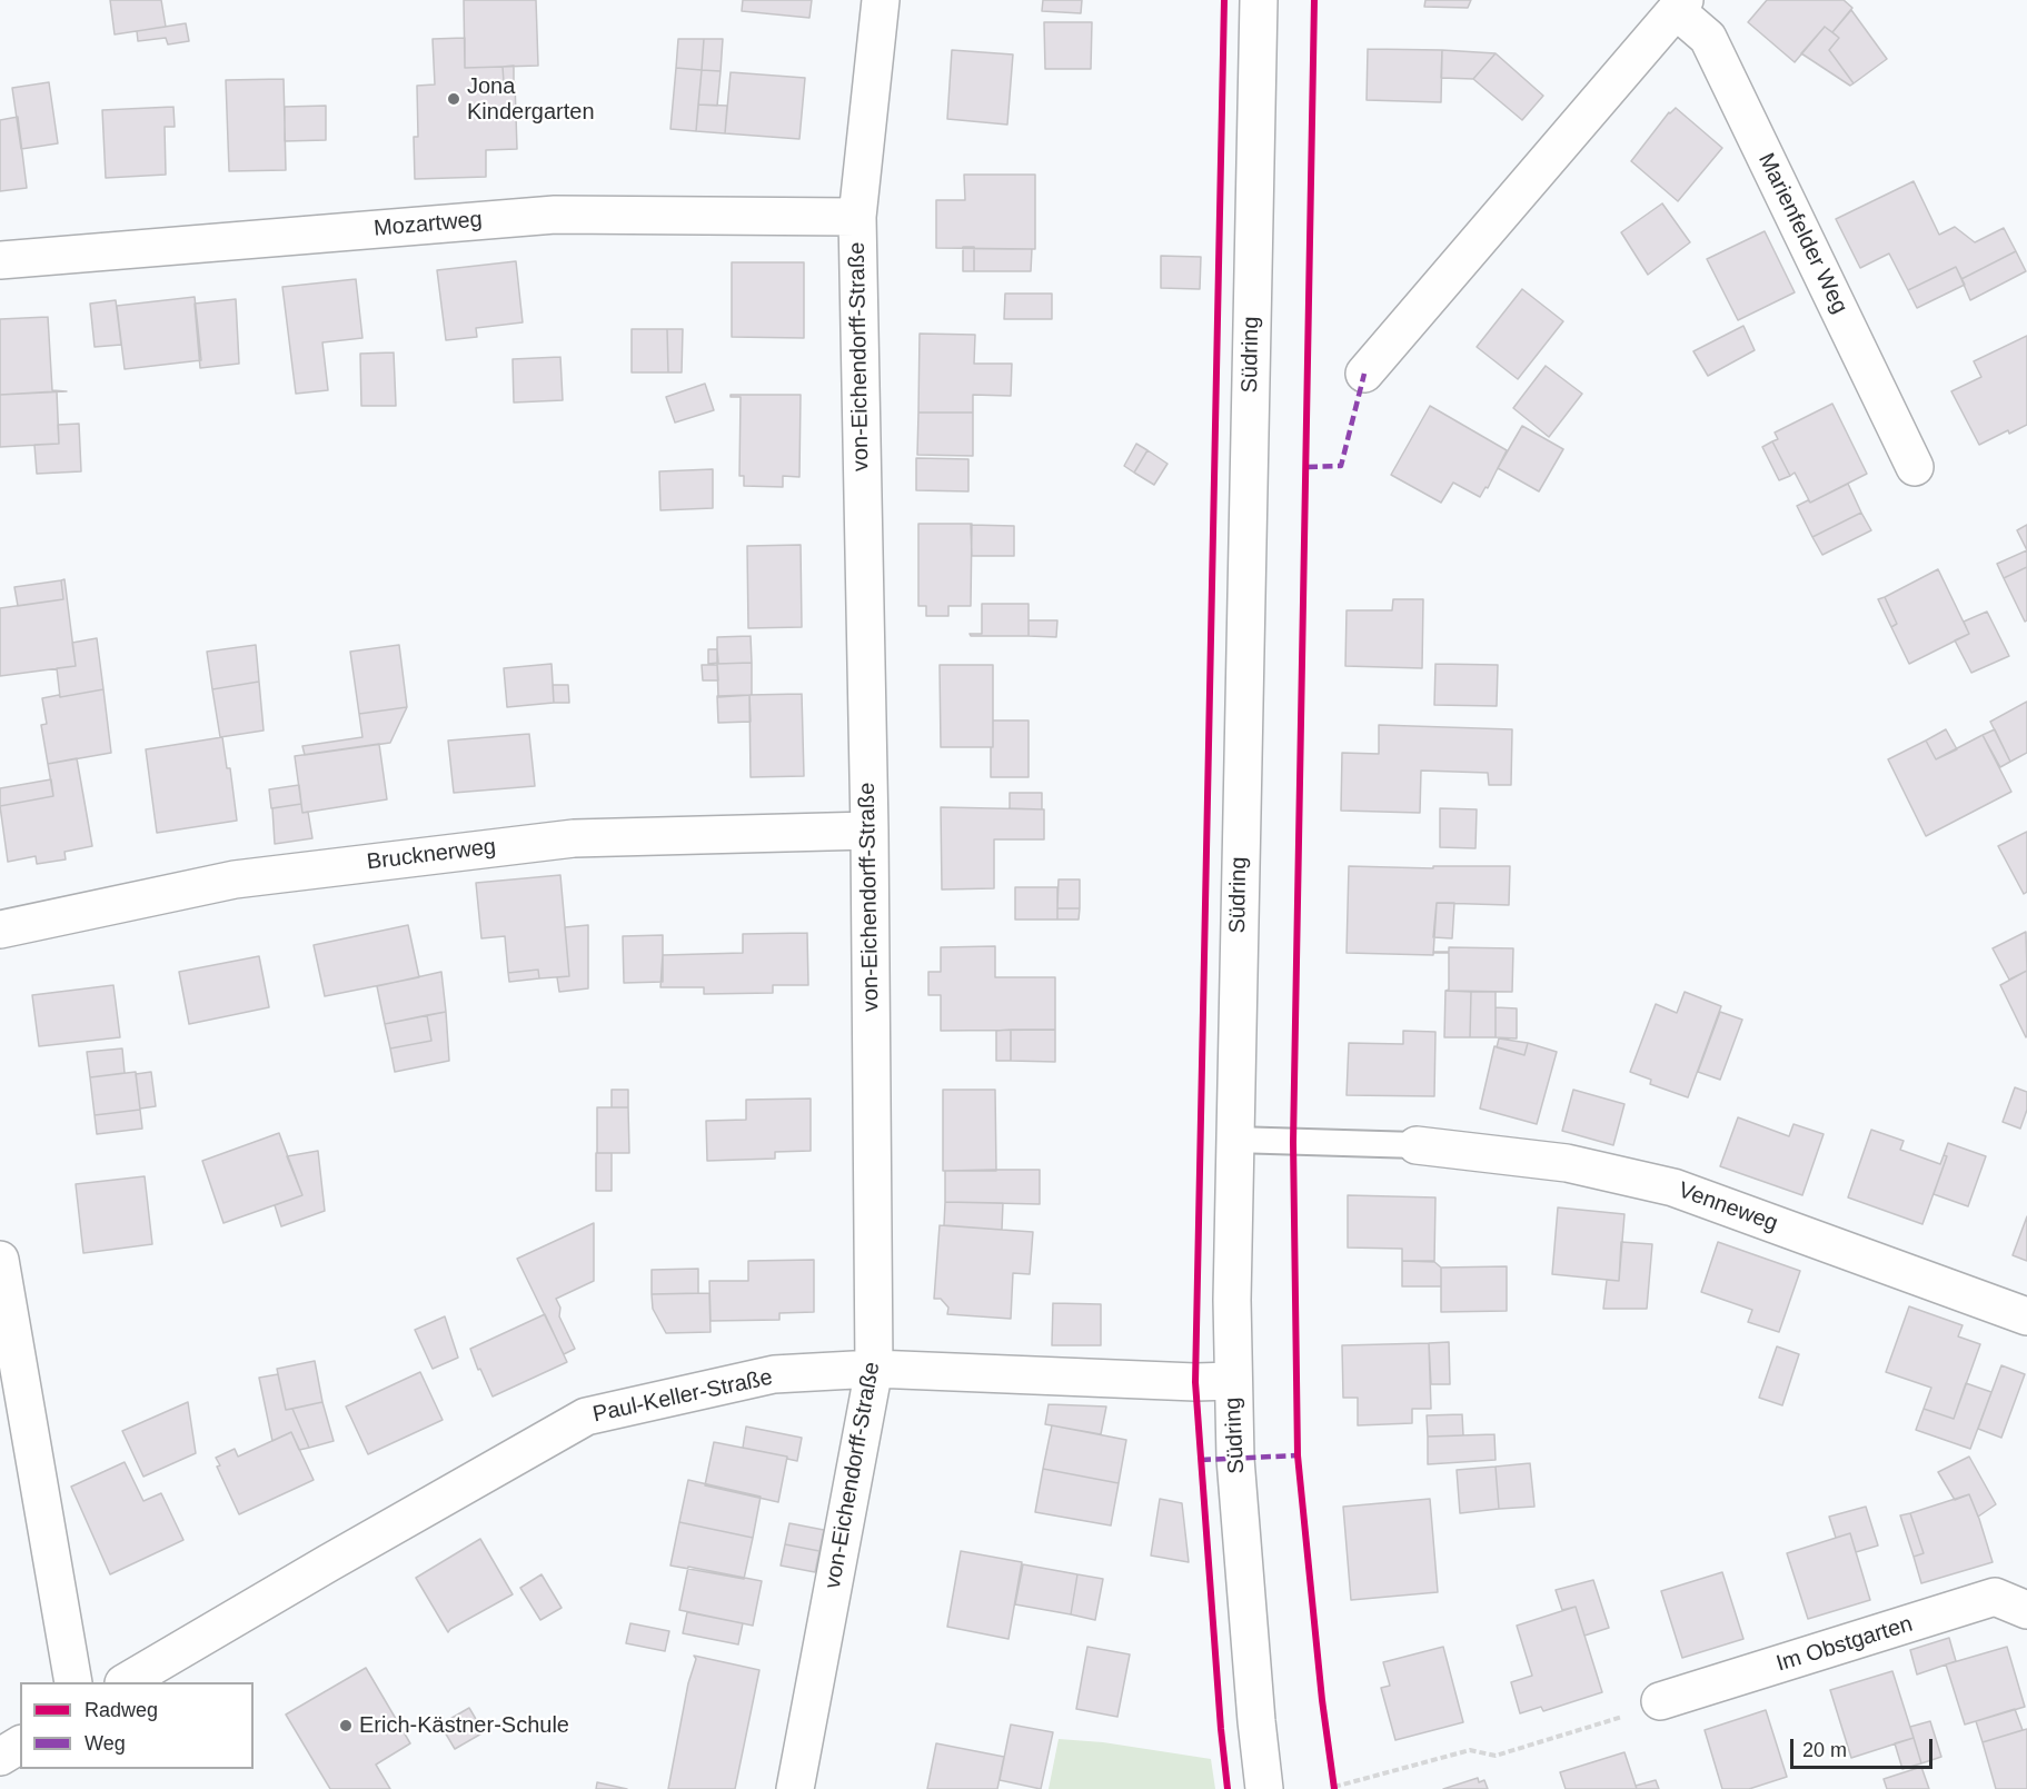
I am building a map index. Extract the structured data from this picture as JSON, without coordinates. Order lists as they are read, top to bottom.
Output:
{
  "streets": {
    "street": [
      "Mozartweg",
      "Marienfelder Weg",
      "Südring",
      "von-Eichendorff-Straße",
      "Brucknerweg",
      "Venneweg",
      "Paul-Keller-Straße",
      "Im Obstgarten"
    ]
  },
  "crossings": [
    ["Mozartweg", "von-Eichendorff-Straße"],
    ["Südring", "Paul-Keller-Straße"],
    ["von-Eichendorff-Straße", "Brucknerweg"],
    ["von-Eichendorff-Straße", "Paul-Keller-Straße"]
  ],
  "places": ["Jona Kindergarten", "Erich-Kästner-Schule"],
  "legend": ["Radweg", "Weg"],
  "scale_bar": "20 m"
}
